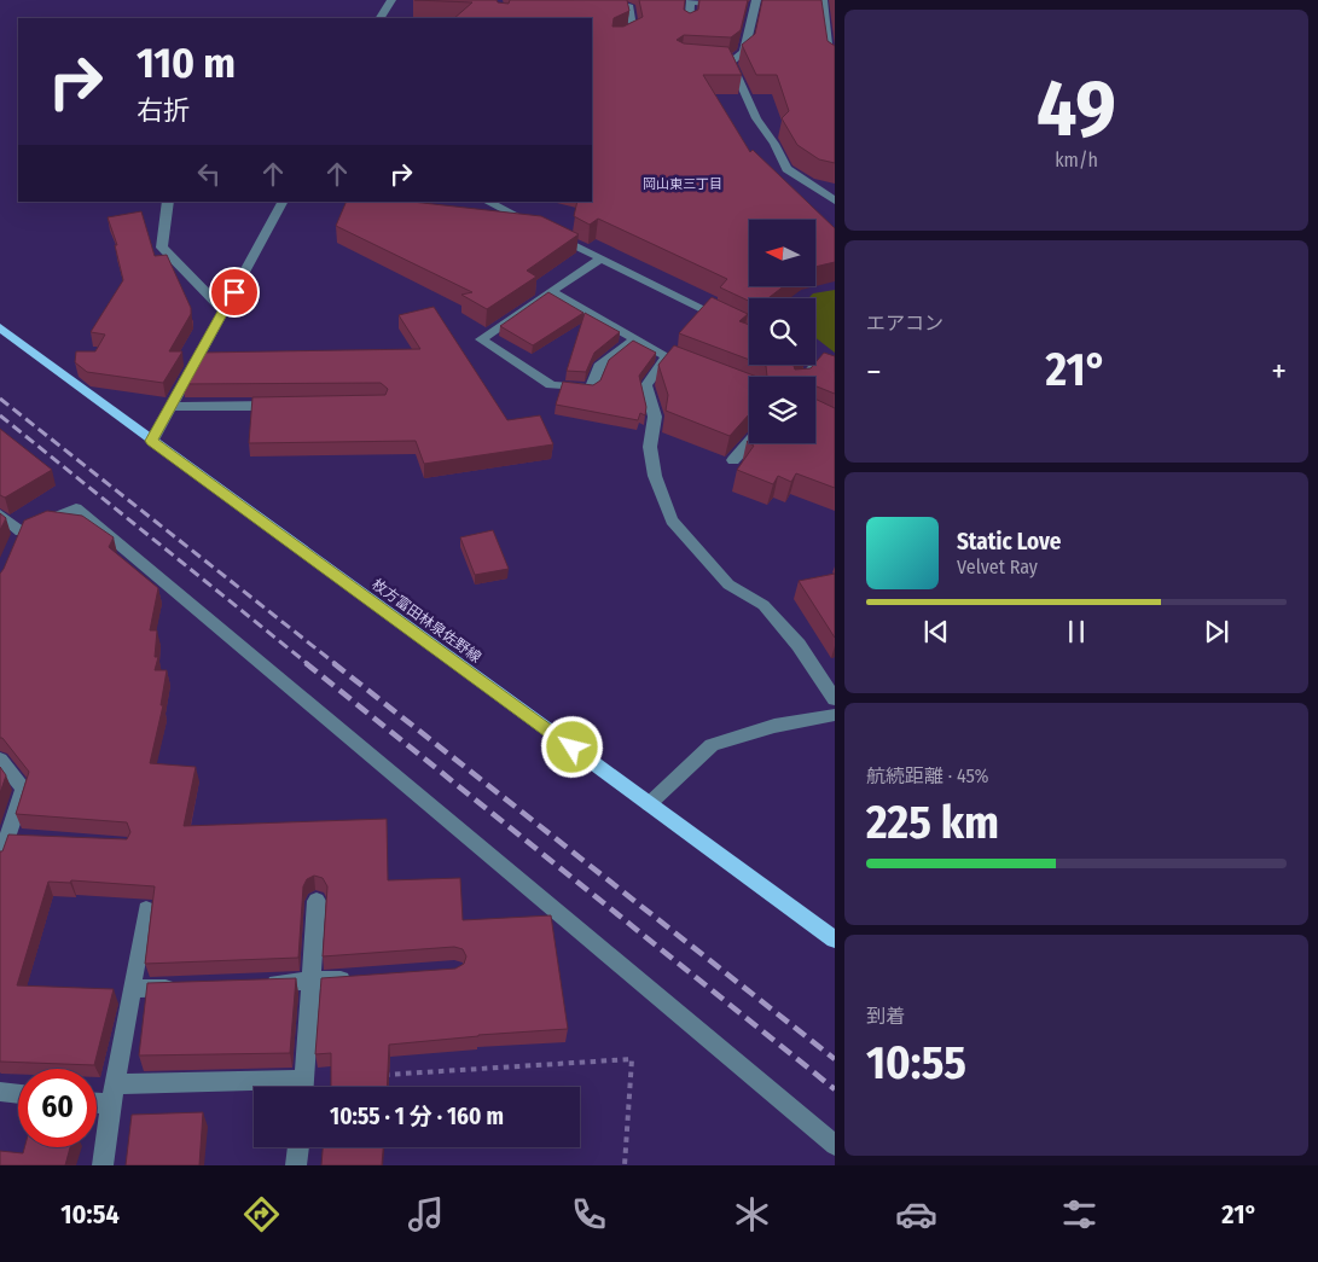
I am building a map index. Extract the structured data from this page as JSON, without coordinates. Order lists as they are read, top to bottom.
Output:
{
  "streets": {
    "main road": ["枚方富田林泉佐野線"]
  },
  "districts": ["岡山東三丁目"],
  "north": "left",
  "page": {
    "tile": [
      ["49", "km/h"],
      "エアコン",
      ["航続距離 · 45%", "225 km"],
      ["到着", "10:55"]
    ],
    "turn": ["110 m", "右折"],
    "heat": ["−", "21°", "+"],
    "song": ["Static Love", "Velvet Ray"],
    "limit": "60",
    "trip": "10:55 · 1 分 · 160 m",
    "tabs": ["10:54", "21°"]
  }
}
